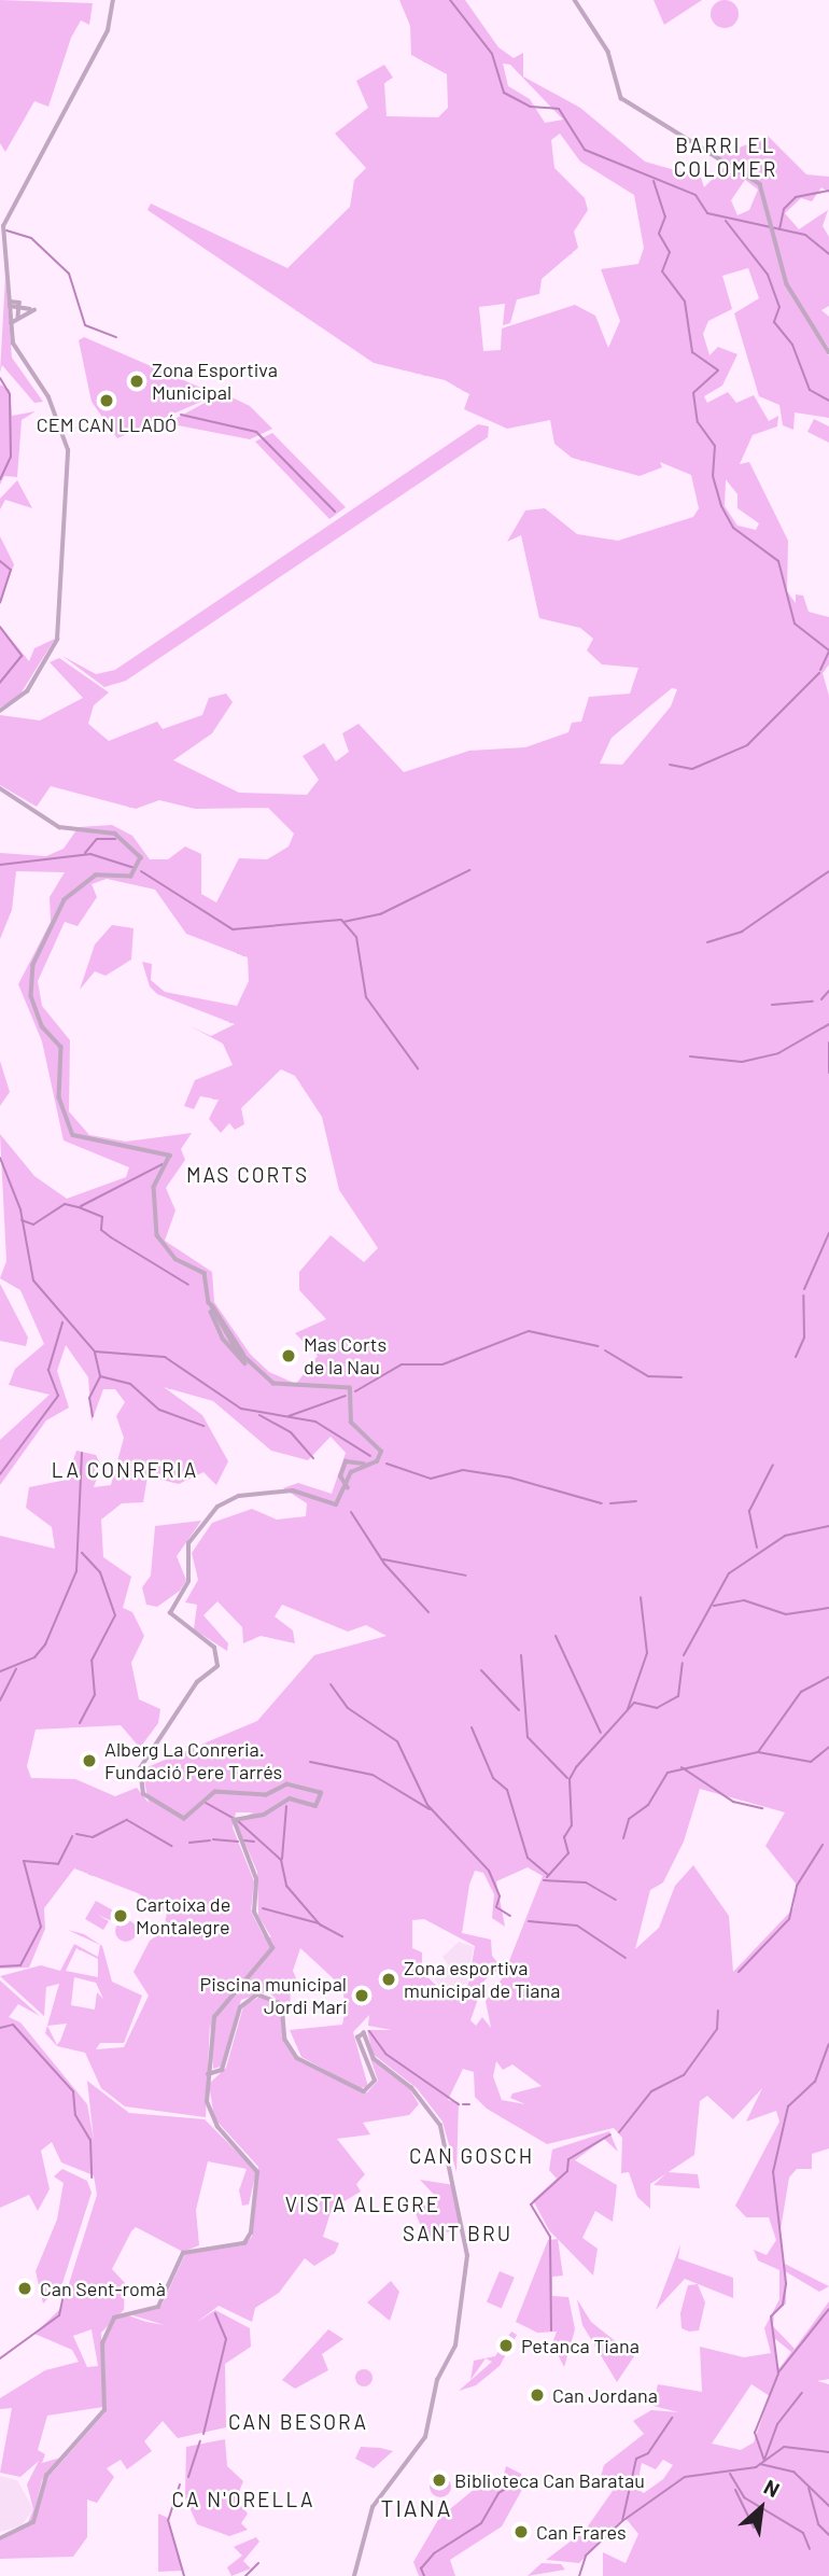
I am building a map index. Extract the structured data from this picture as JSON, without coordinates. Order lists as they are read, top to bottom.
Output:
{
  "districts": [
    "BARRI EL COLOMER",
    "MAS CORTS",
    "LA CONRERIA",
    "CAN GOSCH",
    "VISTA ALEGRE",
    "SANT BRU",
    "CAN BESORA",
    "CA N'ORELLA",
    "TIANA"
  ],
  "places": [
    "Zona Esportiva Municipal",
    "CEM CAN LLADÓ",
    "Mas Corts de la Nau",
    "Alberg La Conreria. Fundació Pere Tarrés",
    "Cartoixa de Montalegre",
    "Zona esportiva municipal de Tiana",
    "Piscina municipal Jordi Marí",
    "Can Sent-romà",
    "Petanca Tiana",
    "Can Jordana",
    "Biblioteca Can Baratau",
    "Can Frares"
  ],
  "north": "top right"
}
